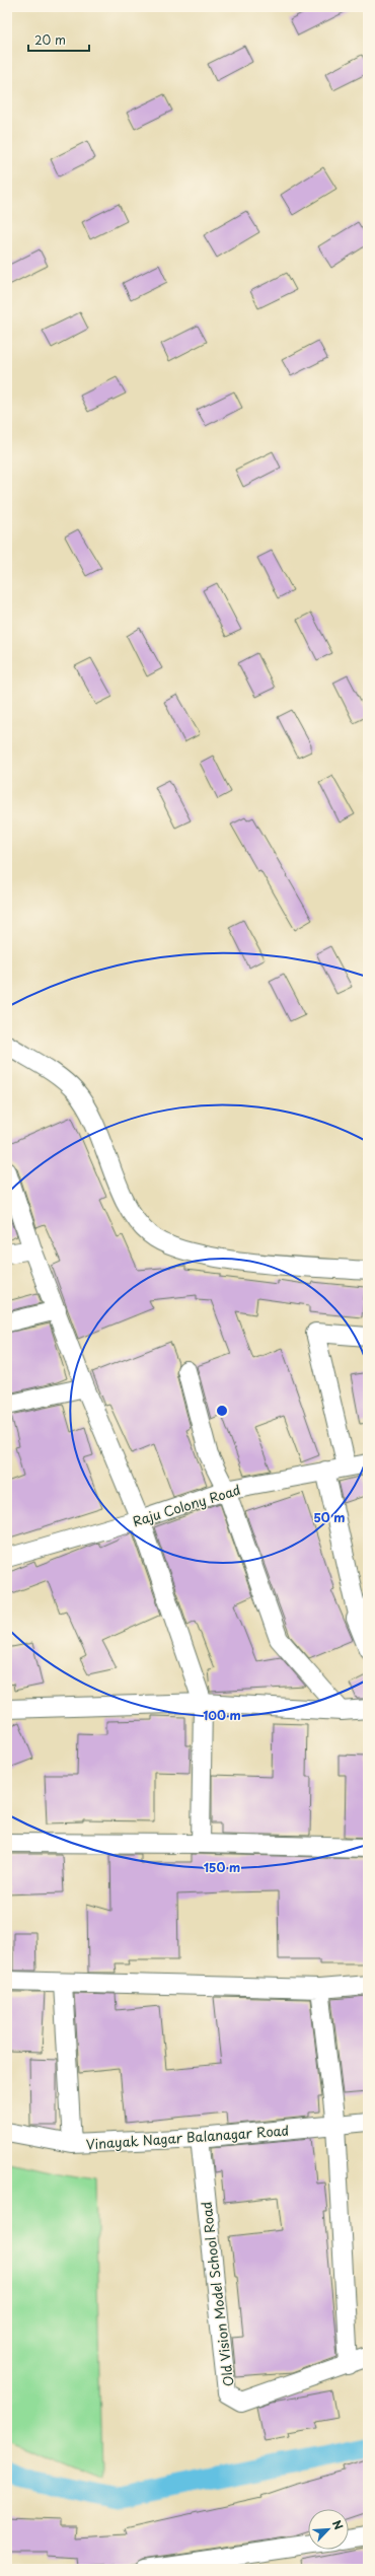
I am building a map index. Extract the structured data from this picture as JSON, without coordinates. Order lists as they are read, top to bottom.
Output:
{
  "streets": {
    "street": ["Raju Colony Road", "Vinayak Nagar Balanagar Road", "Old Vision Model School Road"]
  },
  "crossings": [
    ["Vinayak Nagar Balanagar Road", "Old Vision Model School Road"]
  ],
  "scale_bar": "20 m",
  "north": "top right",
  "rings": ["50 m", "100 m", "150 m"]
}
